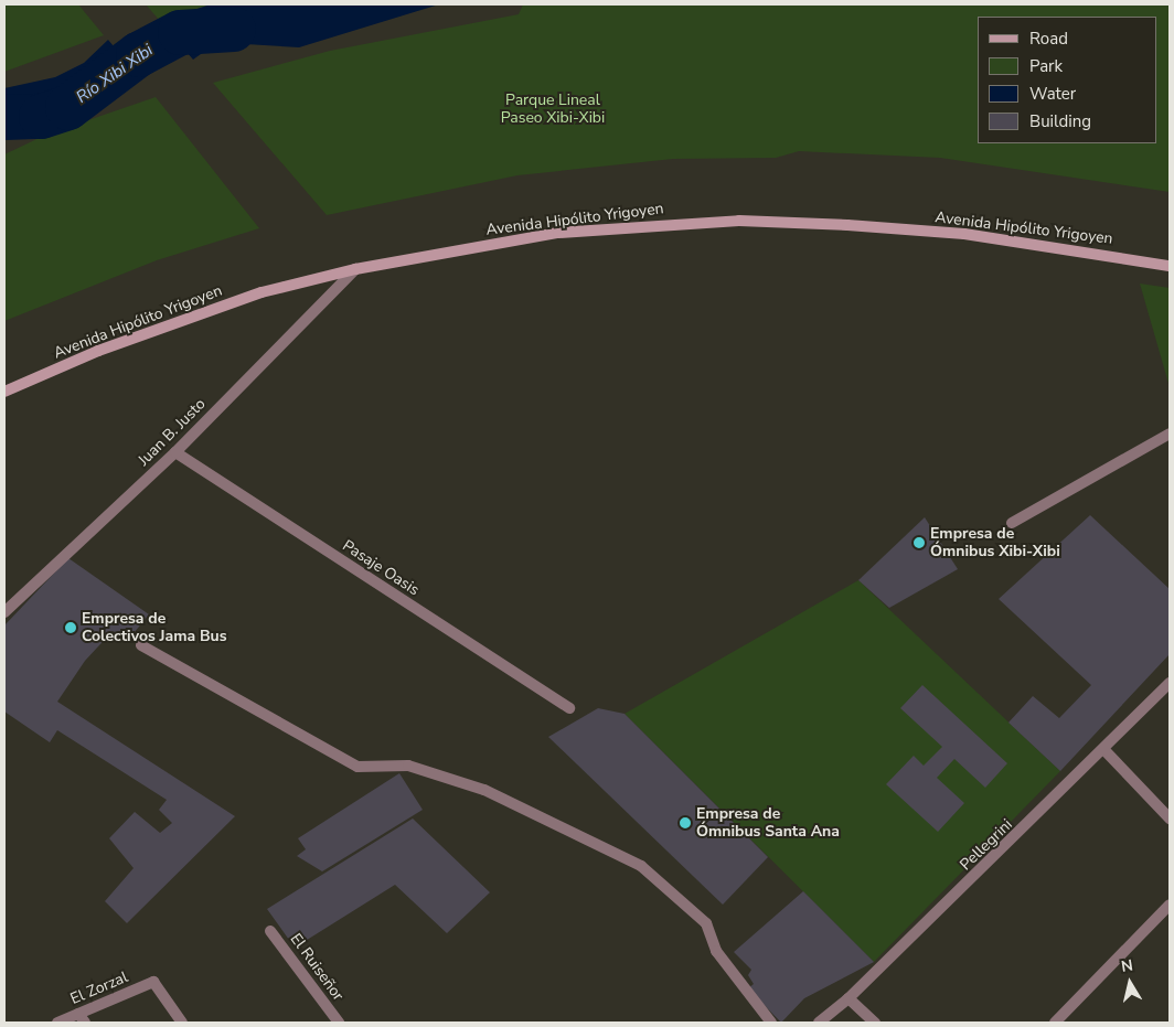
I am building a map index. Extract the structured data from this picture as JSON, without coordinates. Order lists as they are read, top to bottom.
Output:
{
  "streets": {
    "main road": ["Avenida Hipólito Yrigoyen"],
    "street": [
      "Juan B. Justo",
      "Pasaje Oasis",
      "Pellegrini",
      "El Ruiseñor",
      "El Zorzal"
    ]
  },
  "crossings": [
    ["Avenida Hipólito Yrigoyen", "Juan B. Justo"],
    ["Juan B. Justo", "Pasaje Oasis"]
  ],
  "water": ["Río Xibi Xibi"],
  "parks": ["Parque Lineal Paseo Xibi-Xibi"],
  "places": ["Empresa de Ómnibus Xibi-Xibi", "Empresa de Colectivos Jama Bus", "Empresa de Ómnibus Santa Ana"],
  "legend": [
    "Road",
    "Park",
    "Water",
    "Building"
  ],
  "north": "top"
}
